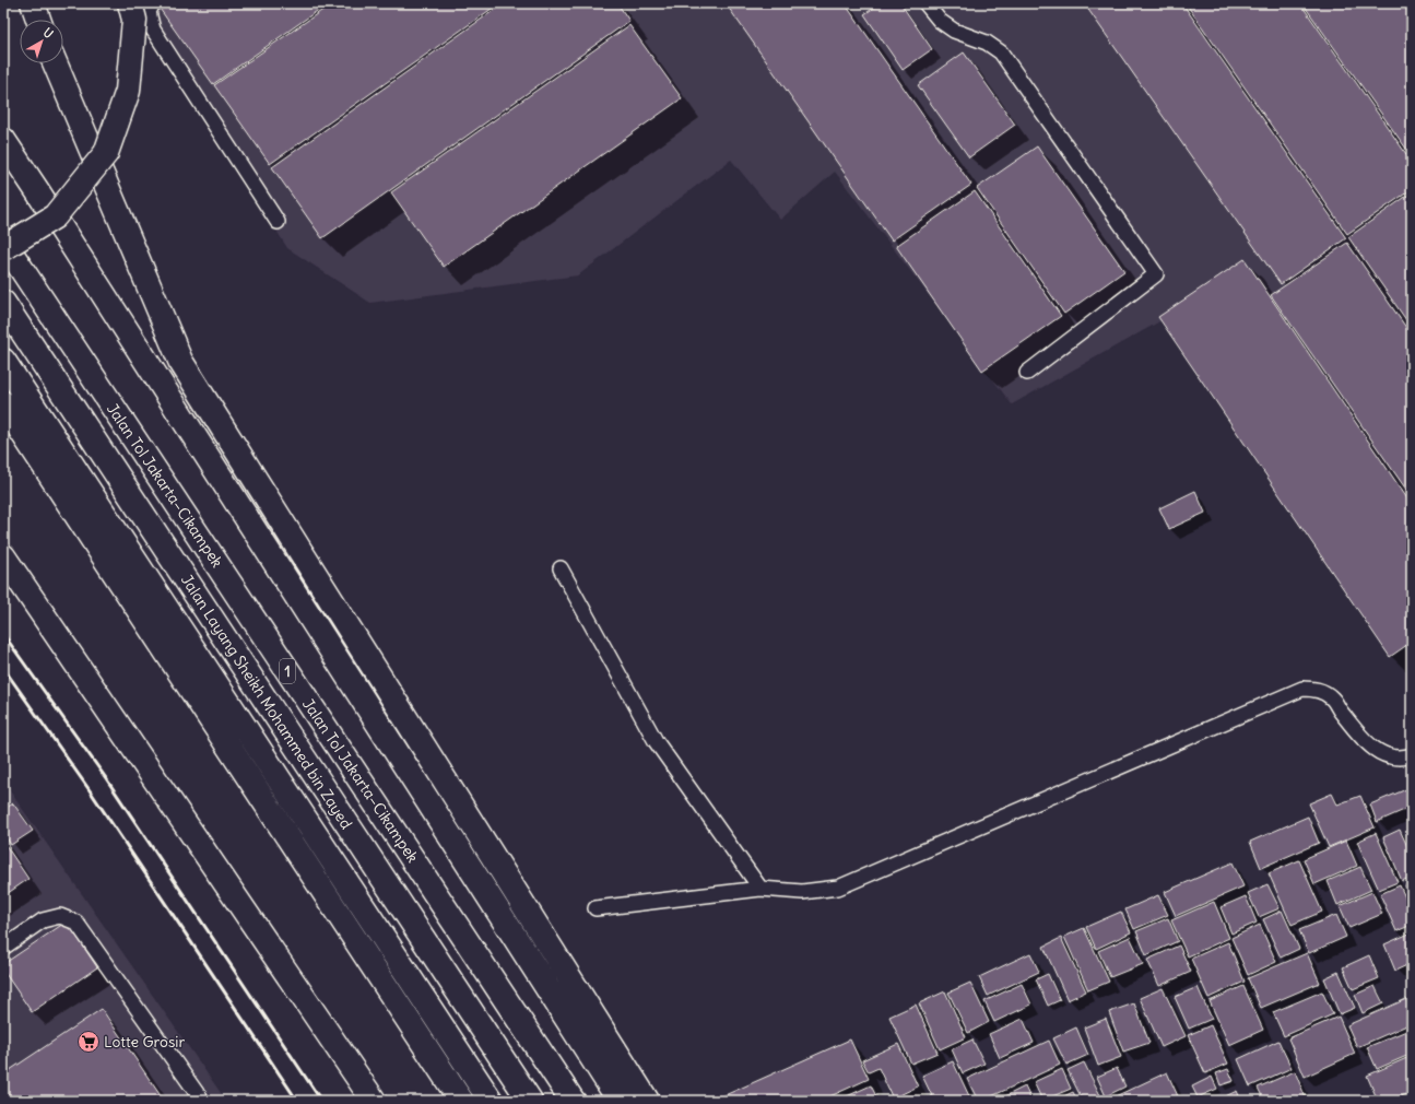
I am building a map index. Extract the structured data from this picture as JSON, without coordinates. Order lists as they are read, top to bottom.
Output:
{
  "streets": {
    "highway": ["Jalan Tol Jakarta–Cikampek", "1", "Jalan Layang Sheikh Mohammed bin Zayed"]
  },
  "places": {
    "supermarket": ["Lotte Grosir"]
  },
  "north": "top right"
}
